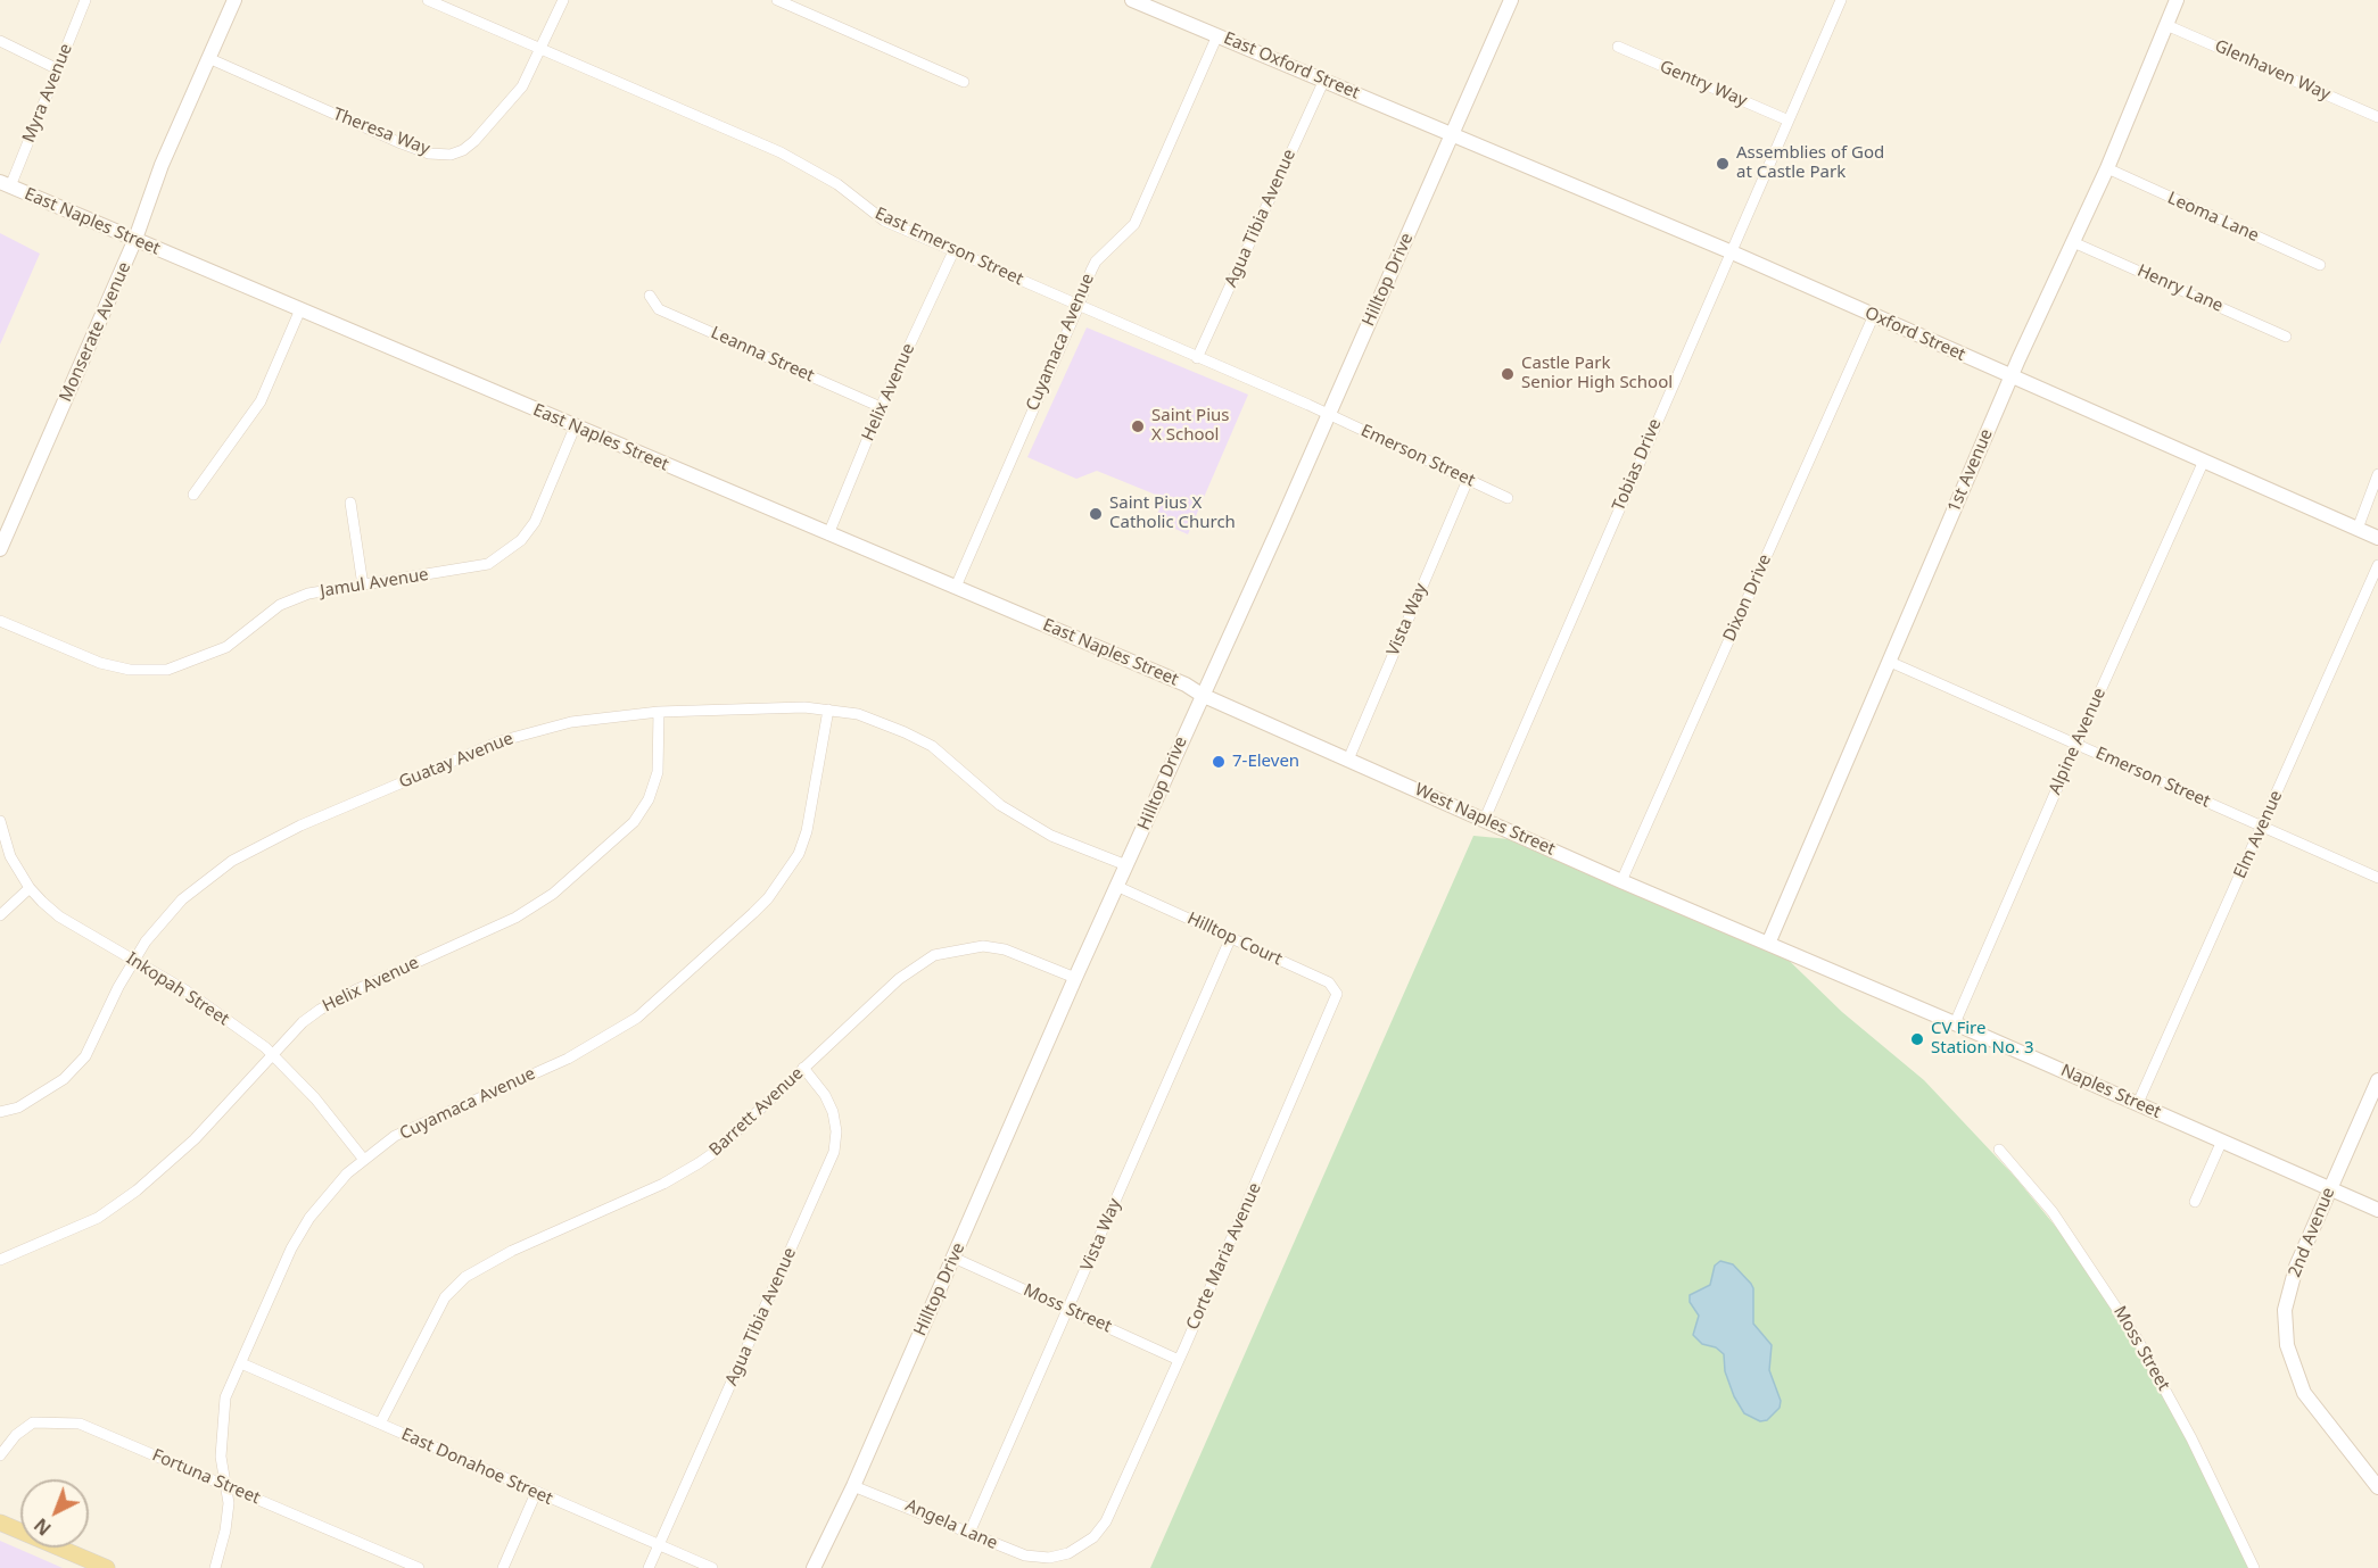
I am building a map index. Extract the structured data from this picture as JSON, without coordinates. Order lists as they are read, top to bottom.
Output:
{
  "streets": {
    "street": [
      "East Oxford Street",
      "Glenhaven Way",
      "Gentry Way",
      "Myra Avenue",
      "Theresa Way",
      "Leoma Lane",
      "Agua Tibia Avenue",
      "East Naples Street",
      "East Emerson Street",
      "Hilltop Drive",
      "Henry Lane",
      "Monserate Avenue",
      "Oxford Street",
      "Cuyamaca Avenue",
      "Leanna Street",
      "Helix Avenue",
      "Emerson Street",
      "Tobias Drive",
      "1st Avenue",
      "Jamul Avenue",
      "Dixon Drive",
      "Vista Way",
      "Alpine Avenue",
      "Guatay Avenue",
      "West Naples Street",
      "Elm Avenue",
      "Hilltop Court",
      "Inkopah Street",
      "Naples Street",
      "Barrett Avenue",
      "2nd Avenue",
      "Corte Maria Avenue",
      "Moss Street",
      "East Donahoe Street",
      "Fortuna Street",
      "Angela Lane"
    ]
  },
  "crossings": [
    ["East Oxford Street", "Agua Tibia Avenue"],
    ["East Oxford Street", "Hilltop Drive"],
    ["East Oxford Street", "Oxford Street"],
    ["East Oxford Street", "Cuyamaca Avenue"],
    ["Glenhaven Way", "1st Avenue"],
    ["Gentry Way", "Tobias Drive"],
    ["Myra Avenue", "East Naples Street"],
    ["Theresa Way", "East Emerson Street"],
    ["Theresa Way", "Monserate Avenue"],
    ["Leoma Lane", "1st Avenue"],
    ["Agua Tibia Avenue", "East Emerson Street"],
    ["Agua Tibia Avenue", "Barrett Avenue"],
    ["Agua Tibia Avenue", "East Donahoe Street"],
    ["East Naples Street", "Hilltop Drive"],
    ["East Naples Street", "Monserate Avenue"],
    ["East Naples Street", "Cuyamaca Avenue"],
    ["East Naples Street", "Helix Avenue"],
    ["East Naples Street", "Jamul Avenue"],
    ["East Naples Street", "West Naples Street"],
    ["East Emerson Street", "Hilltop Drive"],
    ["East Emerson Street", "Cuyamaca Avenue"],
    ["East Emerson Street", "Helix Avenue"],
    ["East Emerson Street", "Emerson Street"],
    ["Hilltop Drive", "Oxford Street"],
    ["Hilltop Drive", "Emerson Street"],
    ["Hilltop Drive", "Guatay Avenue"],
    ["Hilltop Drive", "West Naples Street"],
    ["Hilltop Drive", "Hilltop Court"],
    ["Hilltop Drive", "Barrett Avenue"],
    ["Hilltop Drive", "Moss Street"],
    ["Hilltop Drive", "Angela Lane"],
    ["Henry Lane", "1st Avenue"],
    ["Oxford Street", "Tobias Drive"],
    ["Oxford Street", "1st Avenue"],
    ["Oxford Street", "Dixon Drive"],
    ["Oxford Street", "Alpine Avenue"],
    ["Cuyamaca Avenue", "Guatay Avenue"],
    ["Cuyamaca Avenue", "Inkopah Street"],
    ["Cuyamaca Avenue", "East Donahoe Street"],
    ["Cuyamaca Avenue", "Fortuna Street"],
    ["Leanna Street", "Helix Avenue"],
    ["Helix Avenue", "Guatay Avenue"],
    ["Helix Avenue", "Inkopah Street"],
    ["Emerson Street", "1st Avenue"],
    ["Emerson Street", "Vista Way"],
    ["Emerson Street", "Alpine Avenue"],
    ["Emerson Street", "Elm Avenue"],
    ["Tobias Drive", "West Naples Street"],
    ["1st Avenue", "West Naples Street"],
    ["1st Avenue", "Naples Street"],
    ["Dixon Drive", "West Naples Street"],
    ["Vista Way", "West Naples Street"],
    ["Vista Way", "Hilltop Court"],
    ["Vista Way", "Moss Street"],
    ["Vista Way", "Angela Lane"],
    ["Alpine Avenue", "Naples Street"],
    ["Guatay Avenue", "Inkopah Street"],
    ["West Naples Street", "Naples Street"],
    ["Elm Avenue", "Naples Street"],
    ["Hilltop Court", "Corte Maria Avenue"],
    ["Naples Street", "2nd Avenue"],
    ["Barrett Avenue", "East Donahoe Street"],
    ["Corte Maria Avenue", "Moss Street"],
    ["Corte Maria Avenue", "Angela Lane"]
  ],
  "places": [
    "Assemblies of God at Castle Park",
    "Castle Park Senior High School",
    "Saint Pius X School",
    "Saint Pius X Catholic Church",
    "7-Eleven",
    "CV Fire Station No. 3"
  ],
  "north": "bottom left"
}
